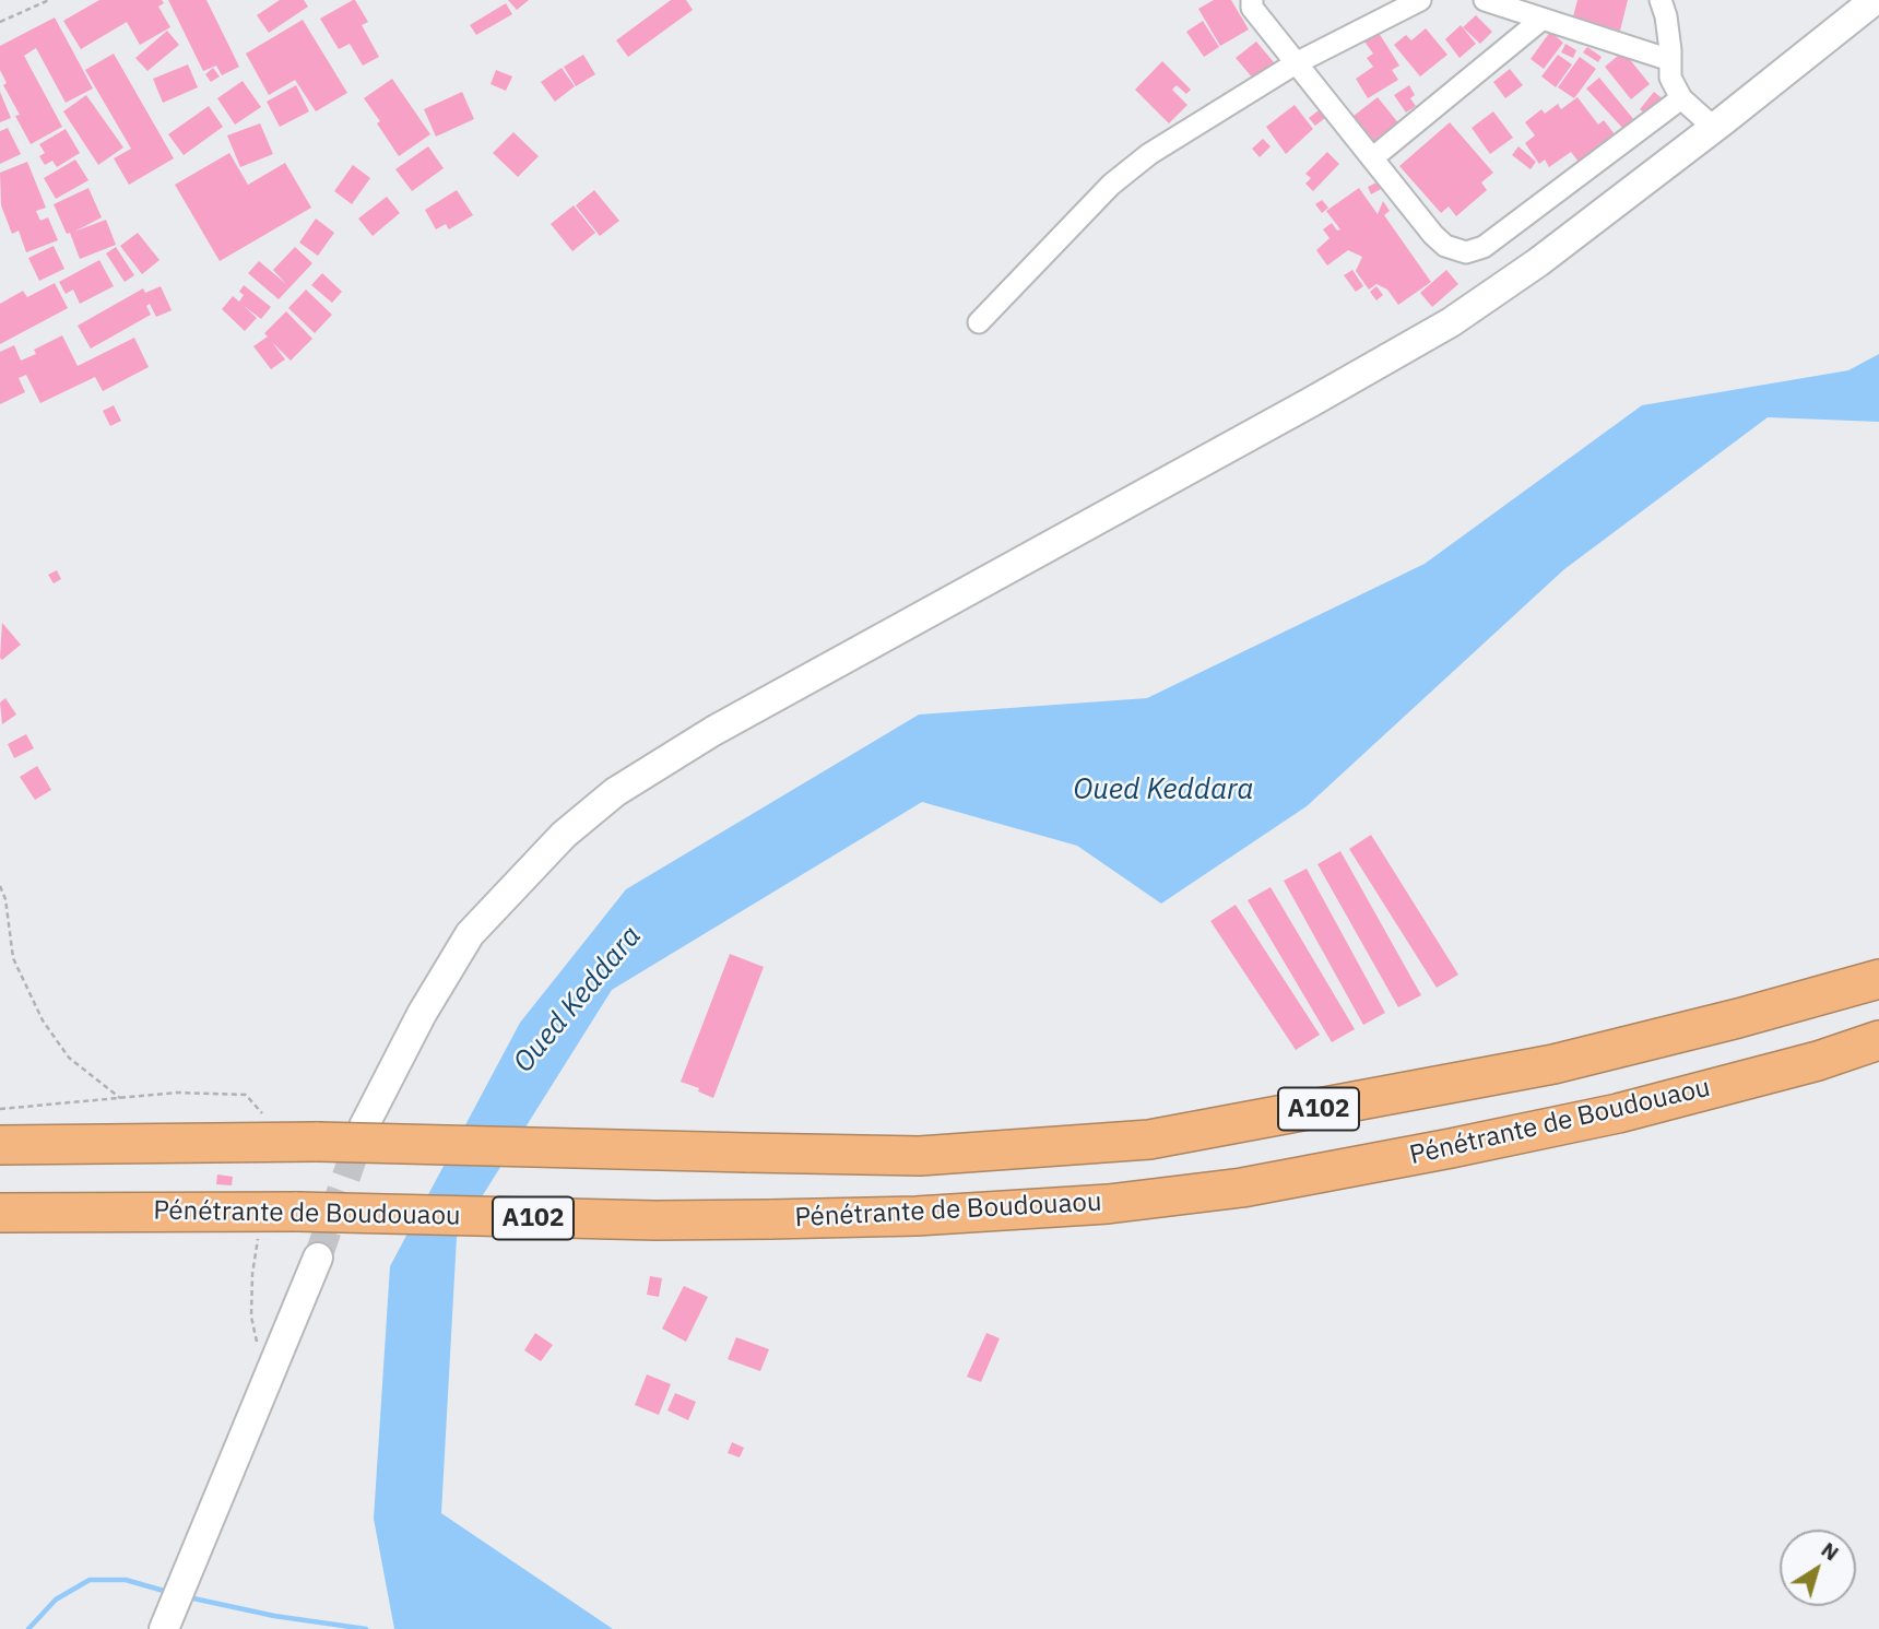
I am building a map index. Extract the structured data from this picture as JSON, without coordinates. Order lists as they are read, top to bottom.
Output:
{
  "streets": {
    "highway": ["A102", "Pénétrante de Boudouaou"]
  },
  "water": ["Oued Keddara"],
  "north": "top right"
}
